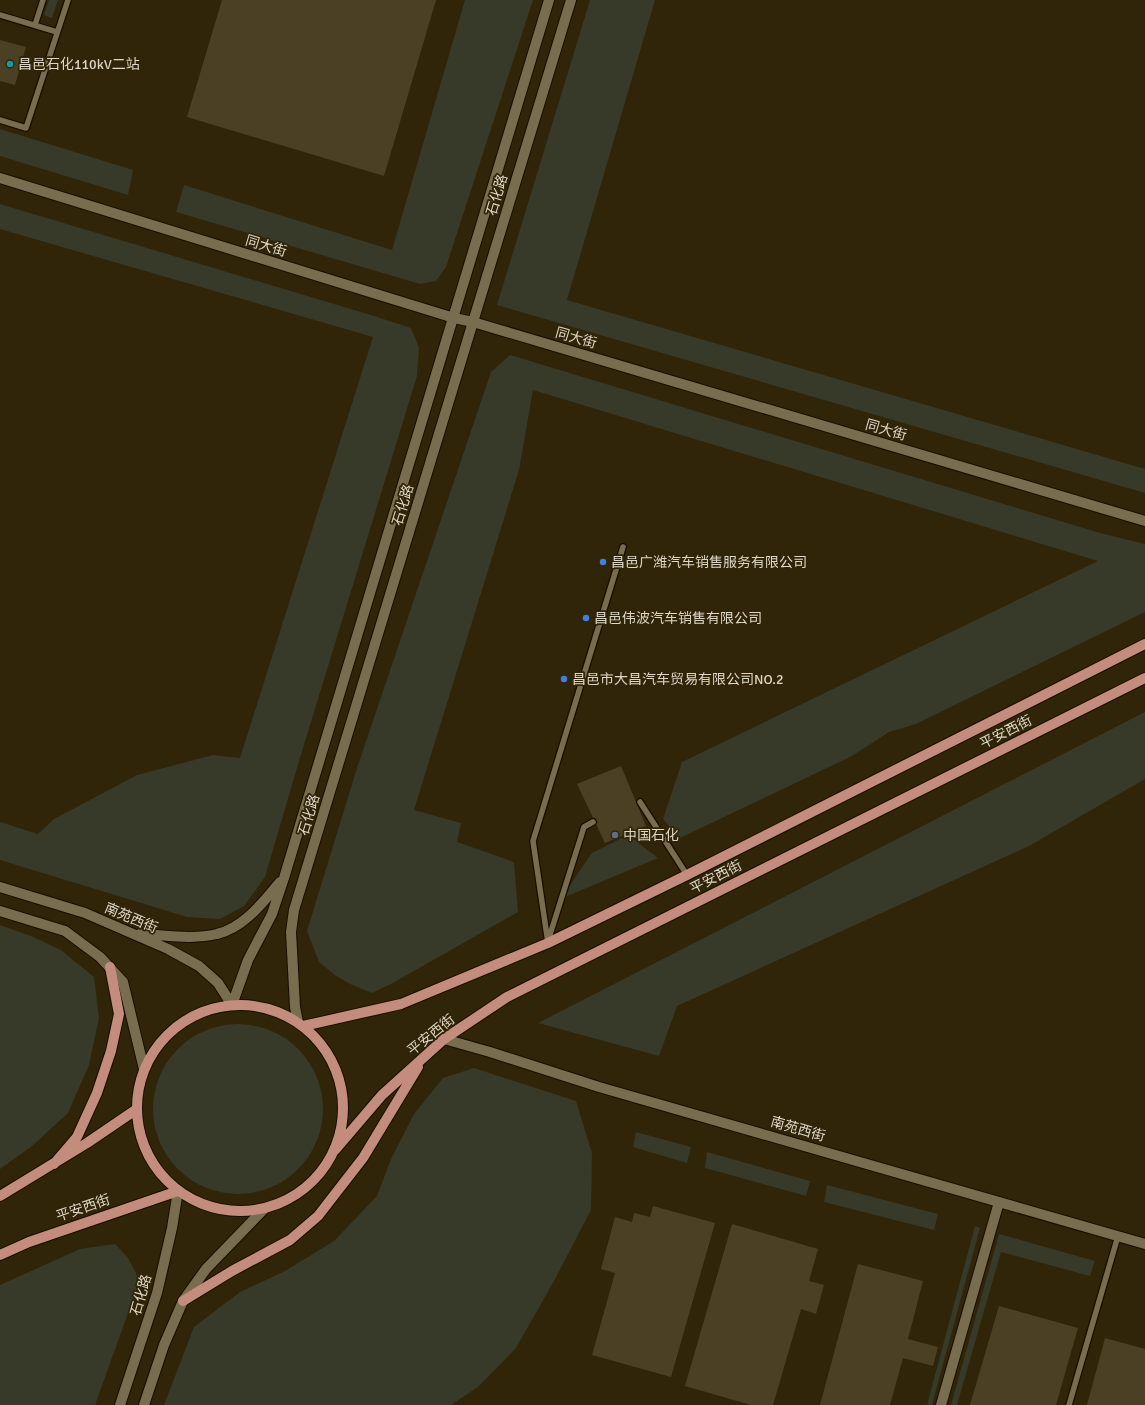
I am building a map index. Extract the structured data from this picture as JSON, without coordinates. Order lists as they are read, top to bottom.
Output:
{
  "streets": {
    "main road": [
      "石化路",
      "同大街",
      "平安西街",
      "南苑西街"
    ]
  },
  "crossings": [
    ["石化路", "同大街"],
    ["石化路", "平安西街"],
    ["石化路", "南苑西街"],
    ["平安西街", "南苑西街"]
  ],
  "places": [
    "昌邑石化110kV二站",
    "昌邑广潍汽车销售服务有限公司",
    "昌邑伟波汽车销售有限公司",
    "昌邑市大昌汽车贸易有限公司NO.2",
    "中国石化"
  ]
}
